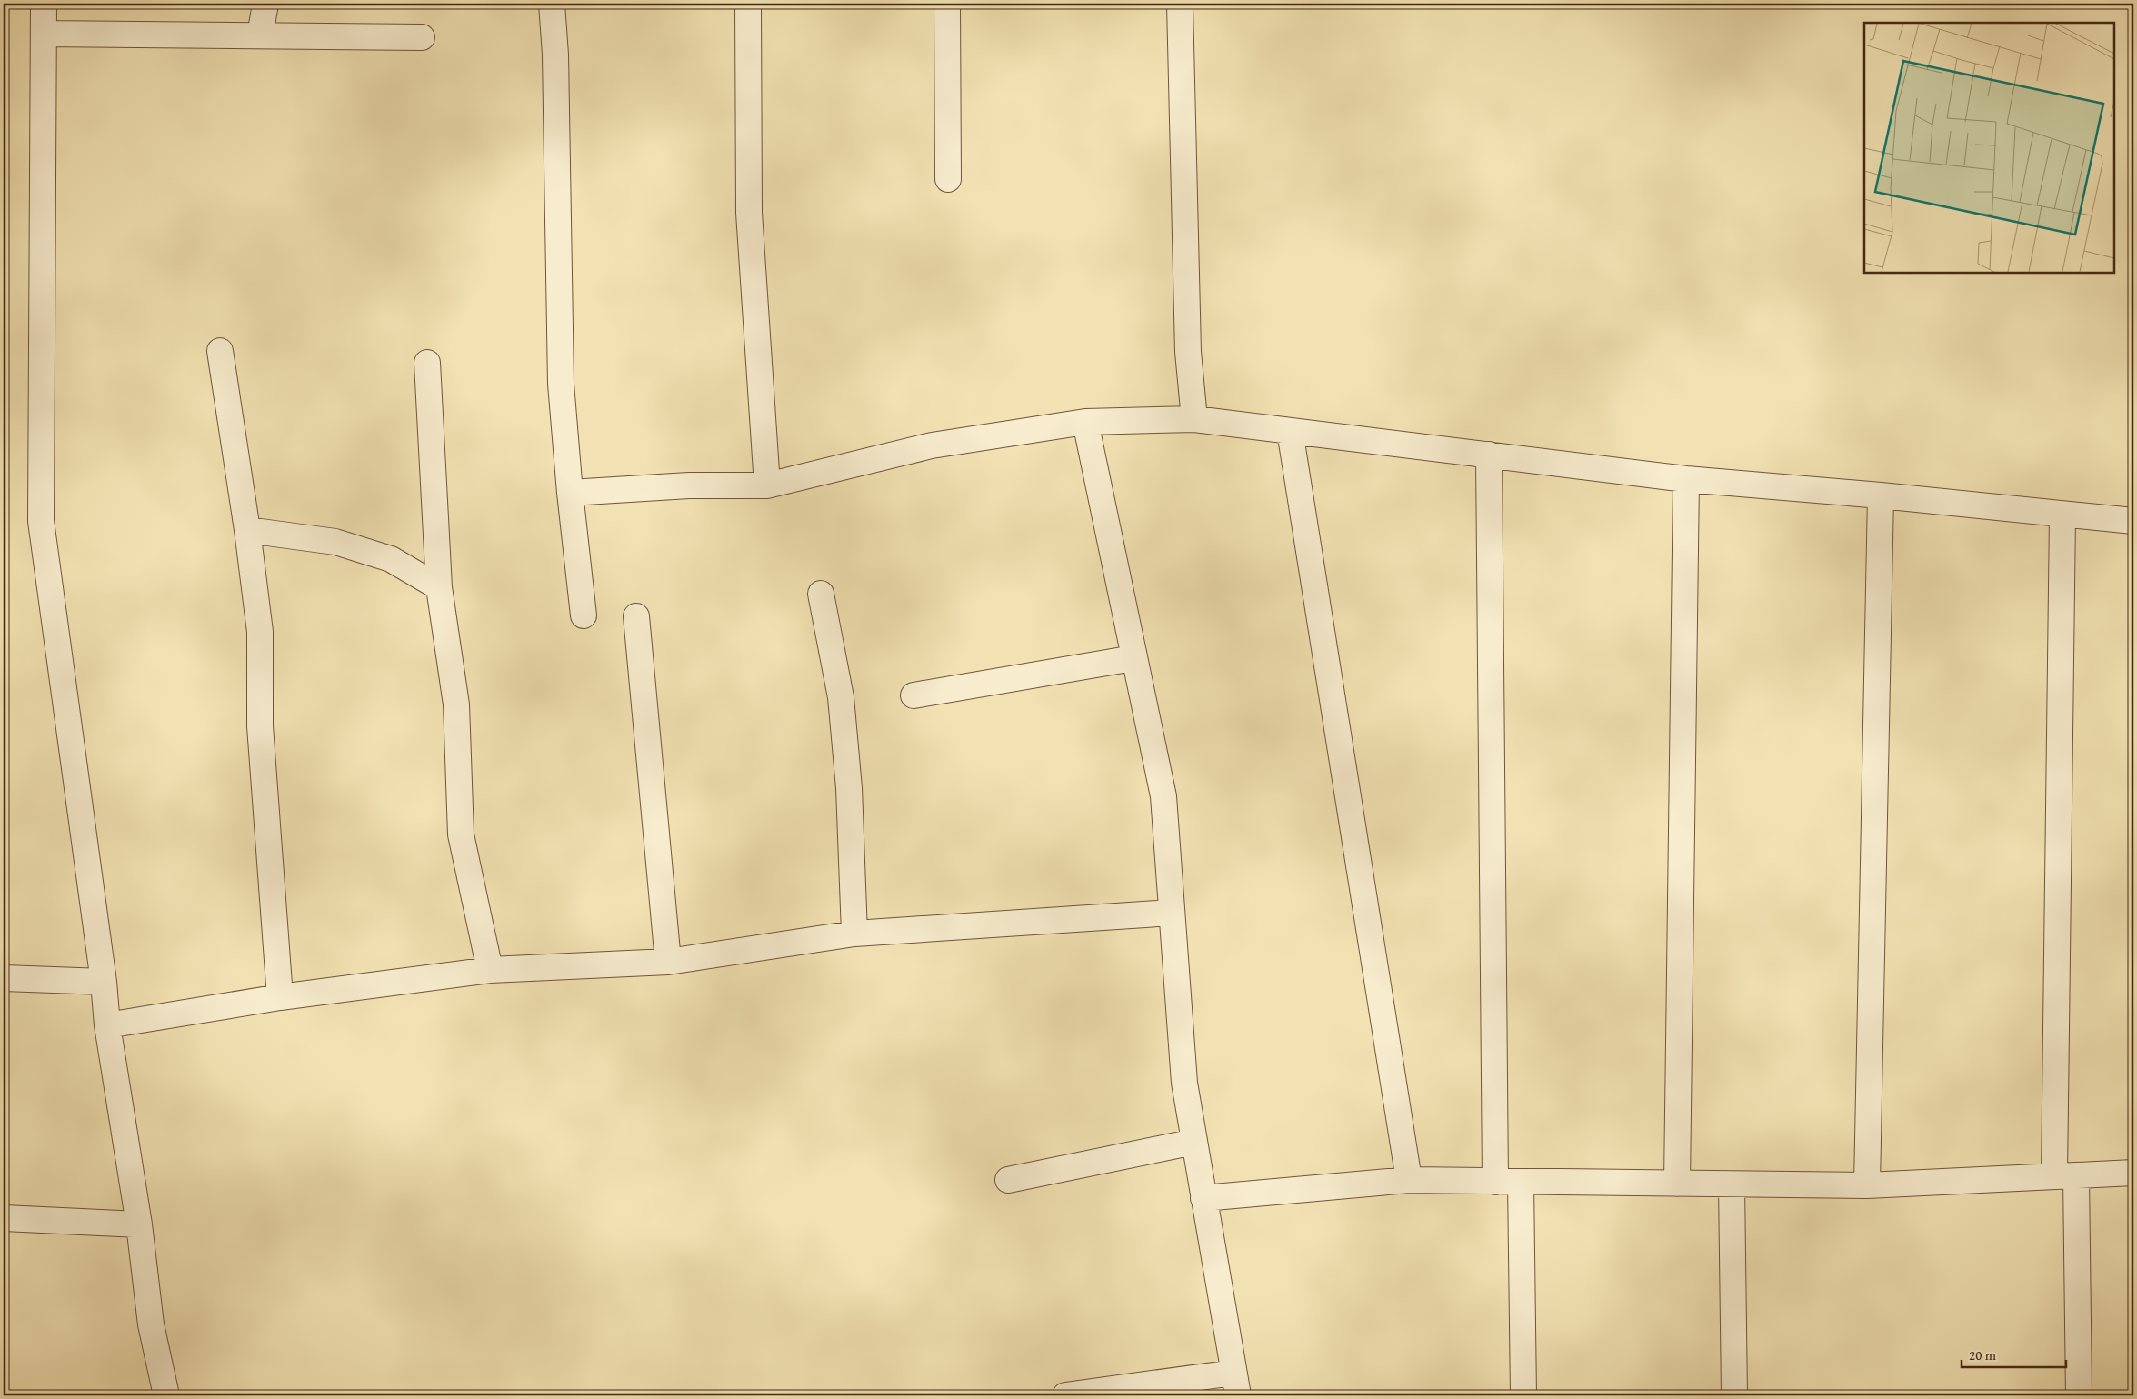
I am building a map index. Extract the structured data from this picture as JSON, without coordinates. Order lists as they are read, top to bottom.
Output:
{
  "scale_bar": "20 m"
}
